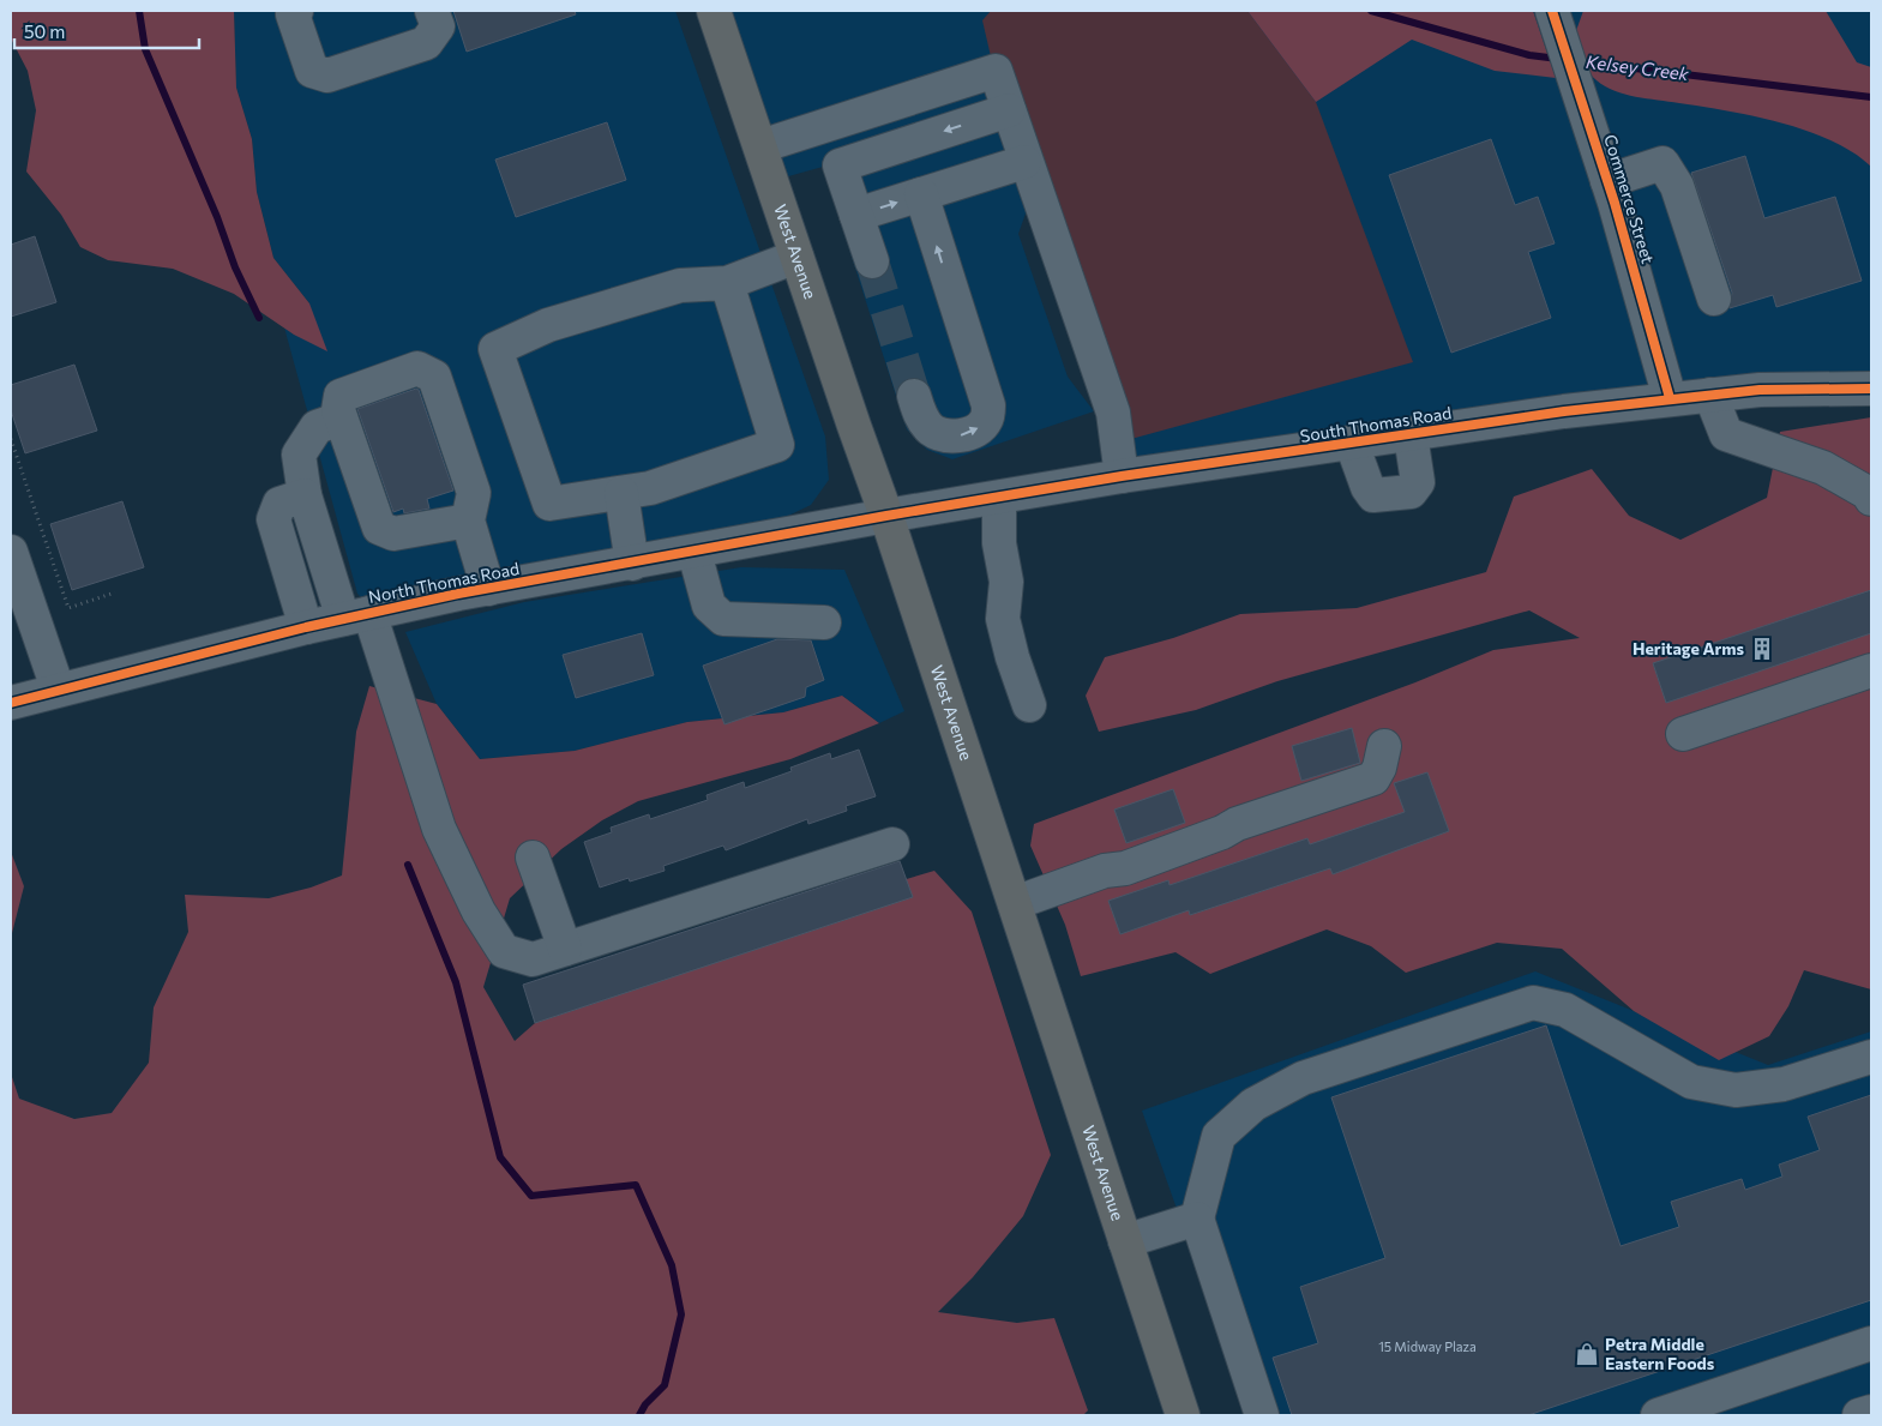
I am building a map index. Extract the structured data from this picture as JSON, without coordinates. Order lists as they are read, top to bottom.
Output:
{
  "streets": {
    "main road": ["West Avenue"],
    "street": ["Commerce Street", "South Thomas Road", "North Thomas Road"]
  },
  "crossings": [
    ["Commerce Street", "South Thomas Road"],
    ["West Avenue", "South Thomas Road"],
    ["West Avenue", "North Thomas Road"],
    ["South Thomas Road", "North Thomas Road"]
  ],
  "water": ["Kelsey Creek"],
  "places": {
    "building": ["Heritage Arms"],
    "shop": ["Petra Middle Eastern Foods"]
  },
  "house_numbers": ["15 Midway Plaza"],
  "scale_bar": "50 m"
}
